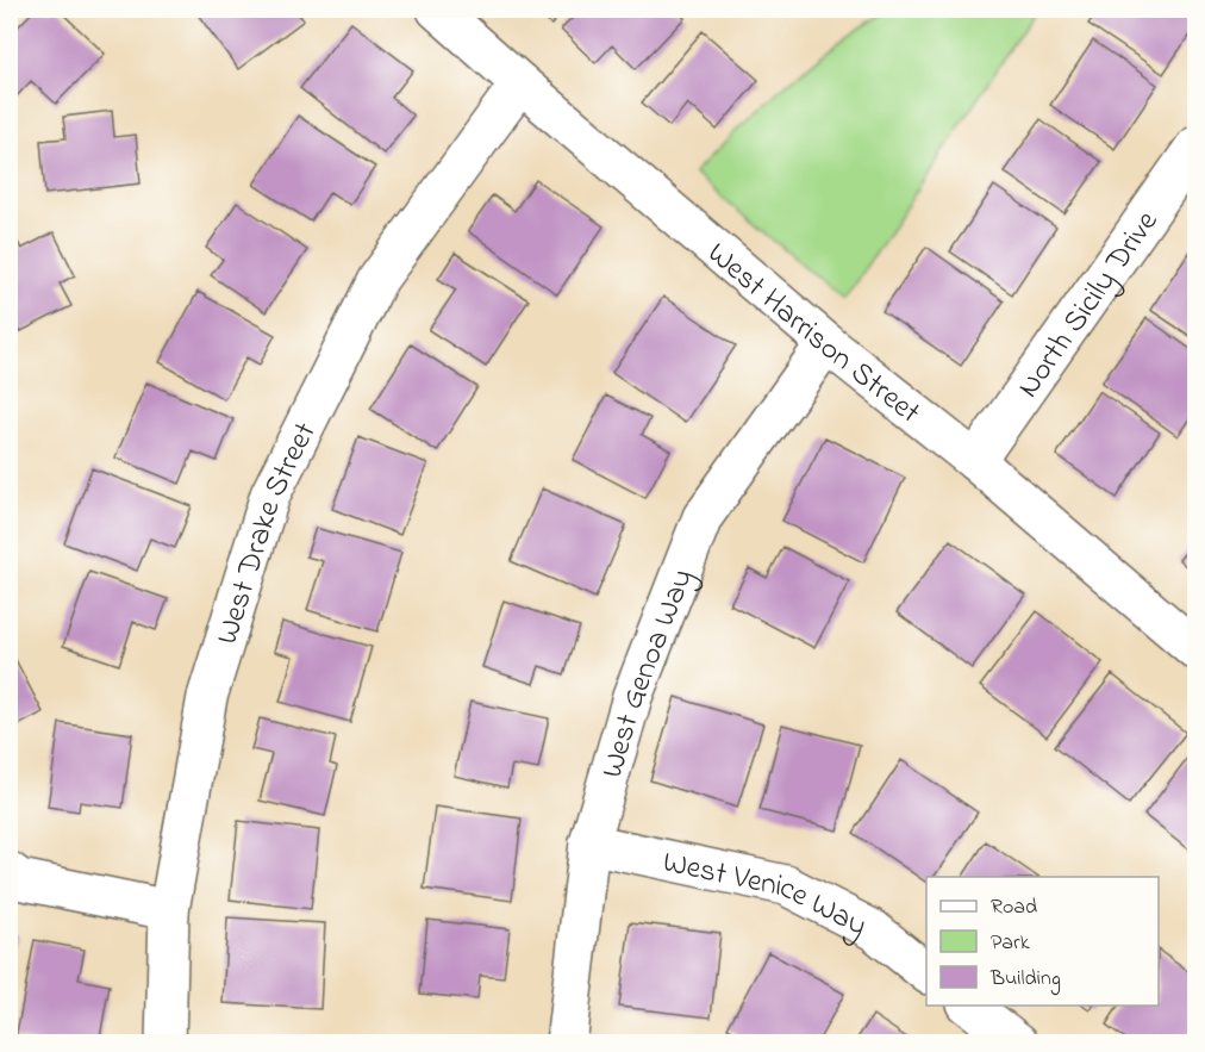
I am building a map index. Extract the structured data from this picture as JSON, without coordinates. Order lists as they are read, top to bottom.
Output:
{
  "streets": {
    "street": [
      "North Sicily Drive",
      "West Harrison Street",
      "West Drake Street",
      "West Genoa Way",
      "West Venice Way"
    ]
  },
  "crossings": [
    ["North Sicily Drive", "West Harrison Street"],
    ["West Harrison Street", "West Drake Street"],
    ["West Harrison Street", "West Genoa Way"],
    ["West Genoa Way", "West Venice Way"]
  ],
  "legend": ["Road", "Park", "Building"]
}
